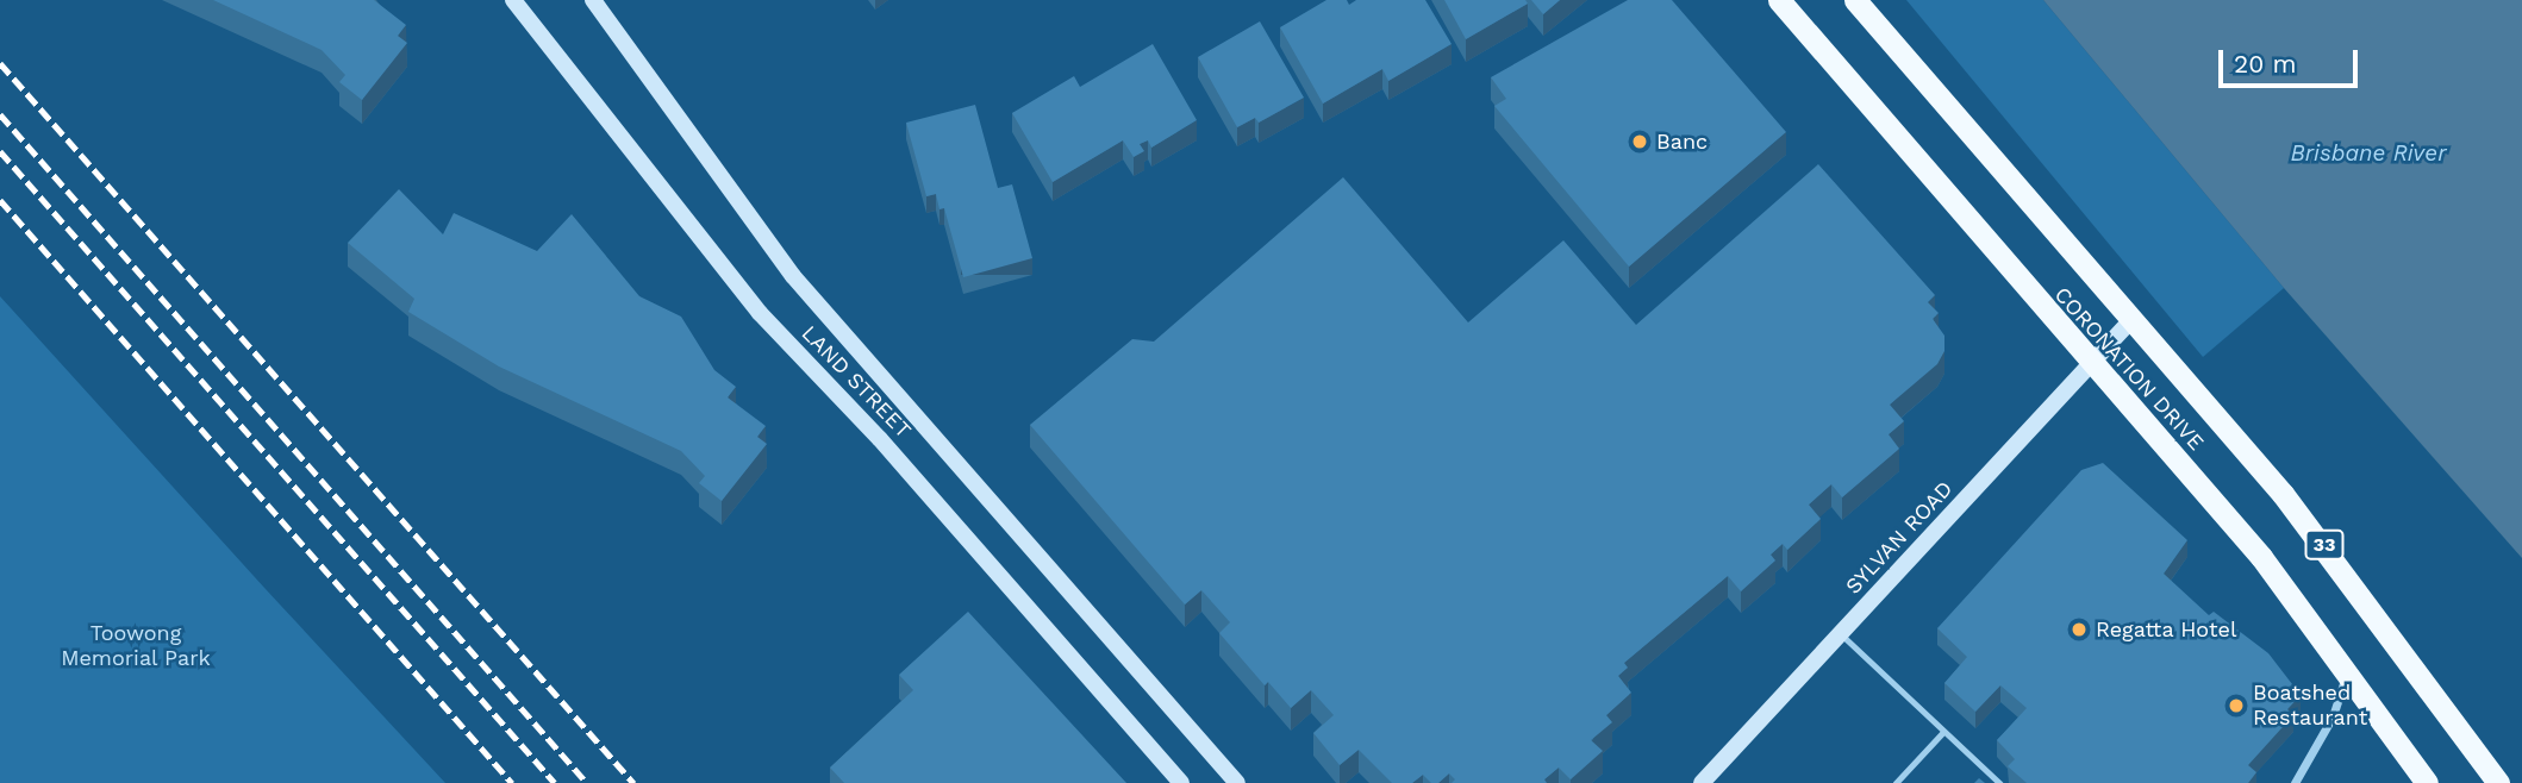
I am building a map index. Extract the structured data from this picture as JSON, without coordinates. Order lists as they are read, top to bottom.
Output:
{
  "streets": {
    "highway": ["CORONATION DRIVE", "33"],
    "main road": ["LAND STREET", "SYLVAN ROAD"]
  },
  "crossings": [
    ["CORONATION DRIVE", "SYLVAN ROAD"]
  ],
  "water": ["Brisbane River"],
  "parks": ["Toowong Memorial Park"],
  "places": ["Banc", "Regatta Hotel", "Boatshed Restaurant"],
  "scale_bar": "20 m"
}
